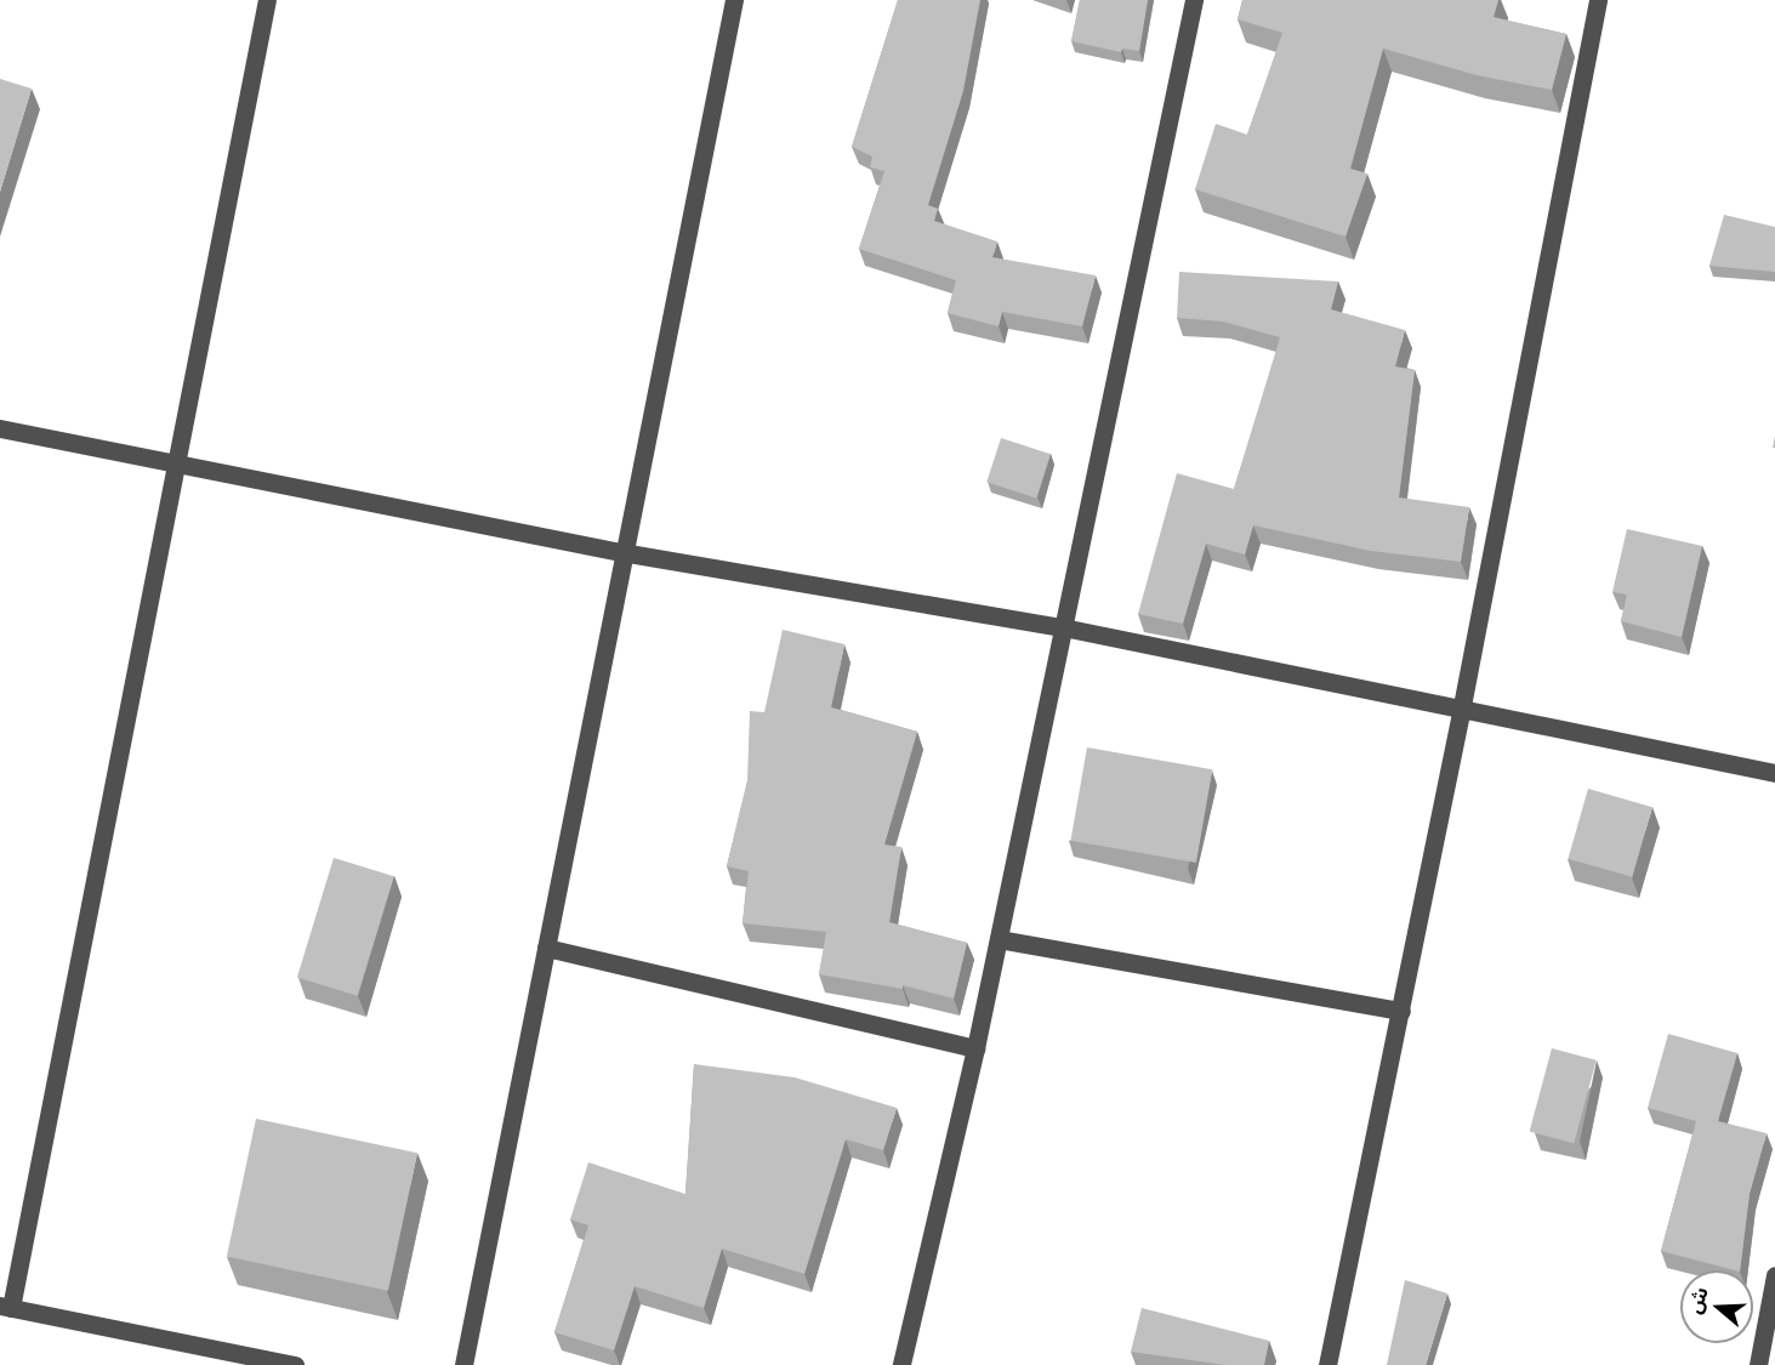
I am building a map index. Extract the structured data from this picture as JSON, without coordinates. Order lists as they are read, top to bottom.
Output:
{
  "north": "left"
}
